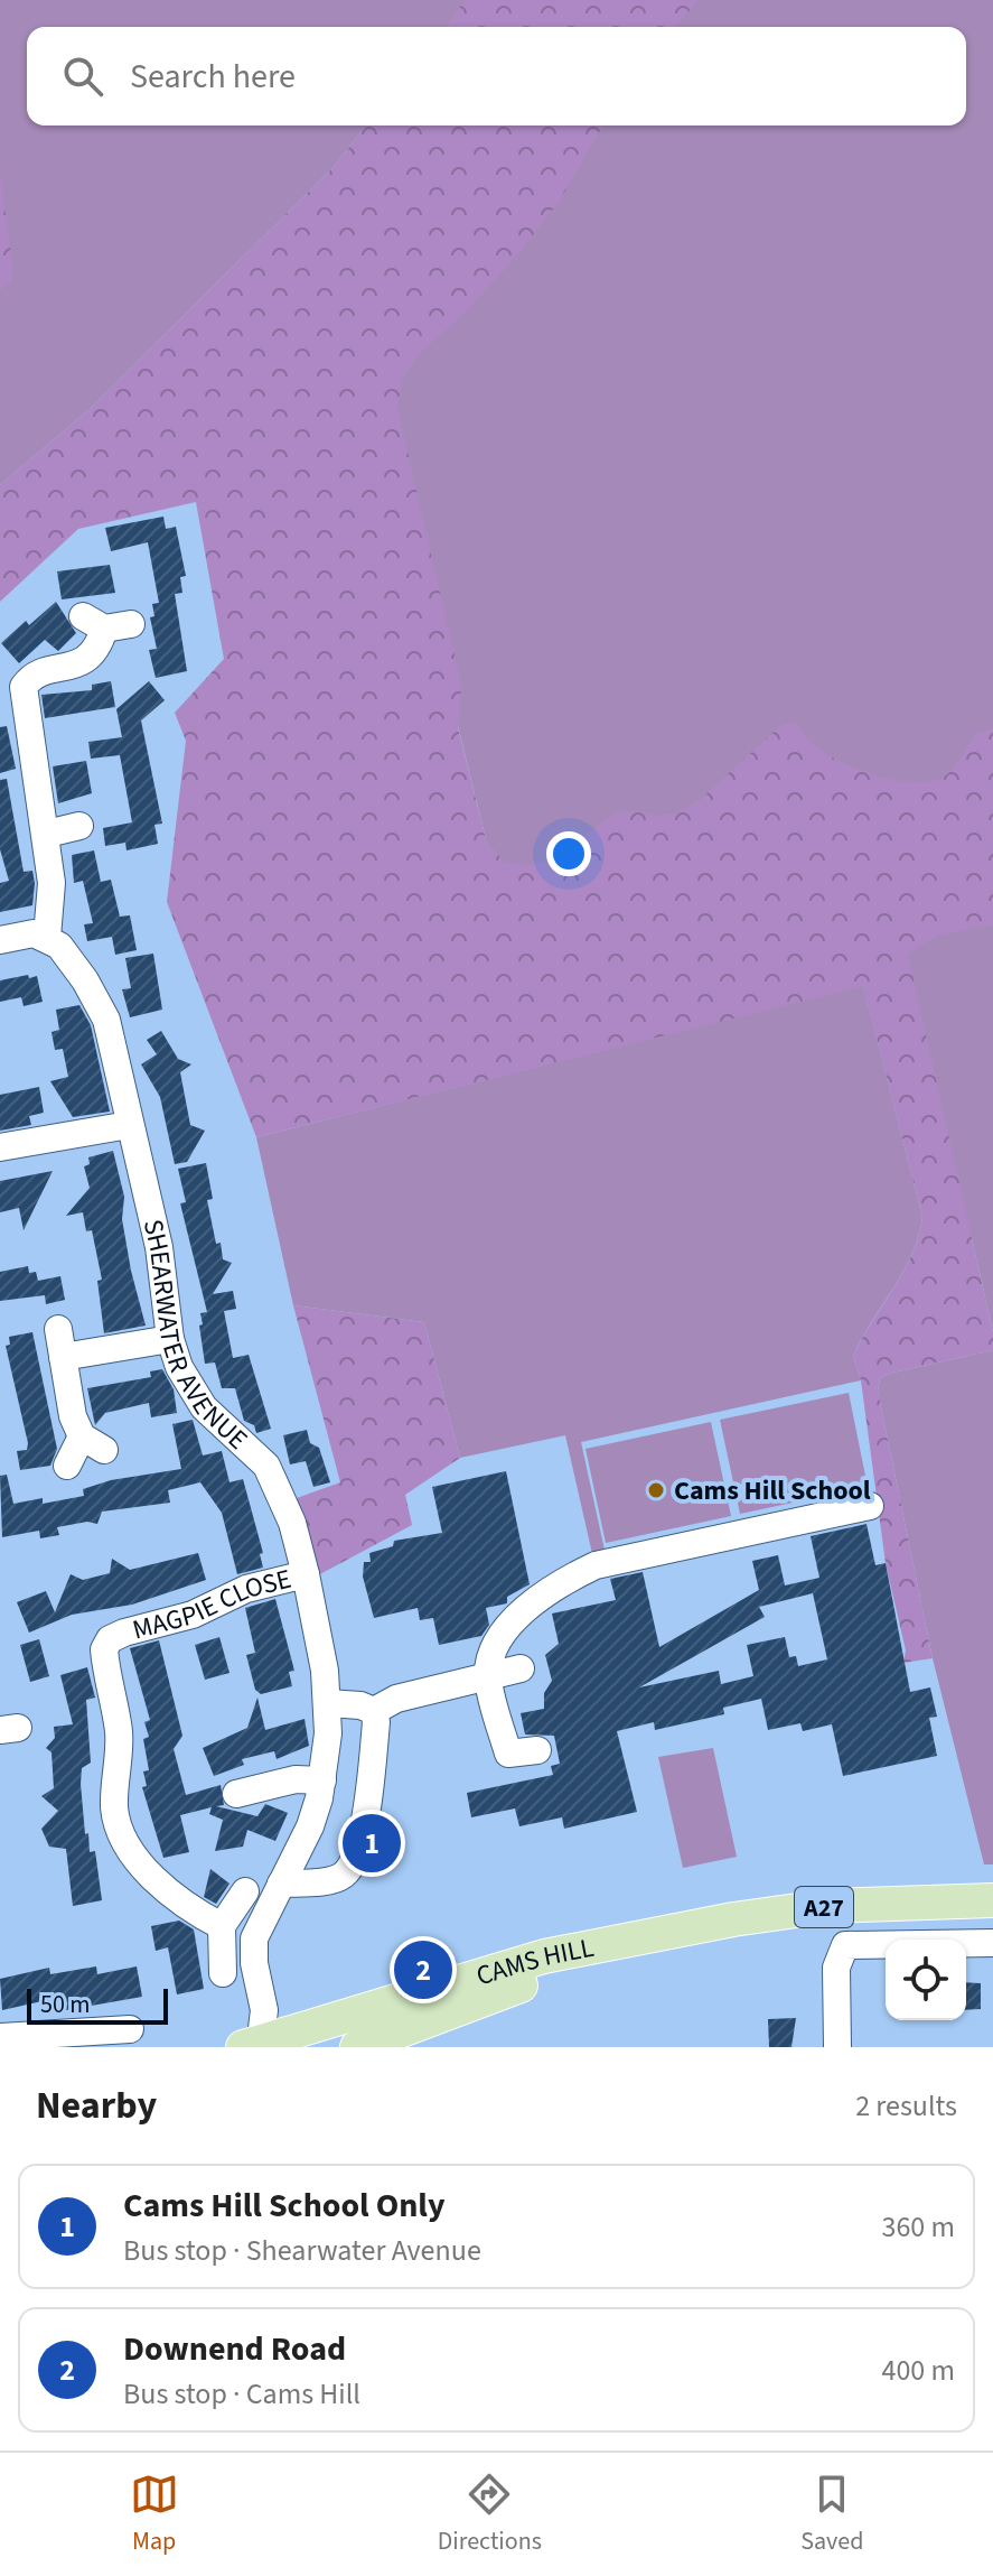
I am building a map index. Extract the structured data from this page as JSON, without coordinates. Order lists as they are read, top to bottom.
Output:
{
  "streets": {
    "main road": ["A27", "CAMS HILL"],
    "street": ["SHEARWATER AVENUE", "MAGPIE CLOSE"]
  },
  "crossings": [
    ["SHEARWATER AVENUE", "MAGPIE CLOSE"],
    ["SHEARWATER AVENUE", "CAMS HILL"]
  ],
  "places": ["Cams Hill School"],
  "scale_bar": "50 m",
  "page": {
    "search": "Search here",
    "pins": ["1", "2"],
    "scale": "50 m",
    "heading": ["Nearby", "2 results"],
    "list": [
      {
        "mark": "1",
        "name": "Cams Hill School Only",
        "note": "Bus stop · Shearwater Avenue",
        "value": "360 m"
      },
      {
        "mark": "2",
        "name": "Downend Road",
        "note": "Bus stop · Cams Hill",
        "value": "400 m"
      }
    ],
    "nav": ["Map", "Directions", "Saved"]
  }
}
